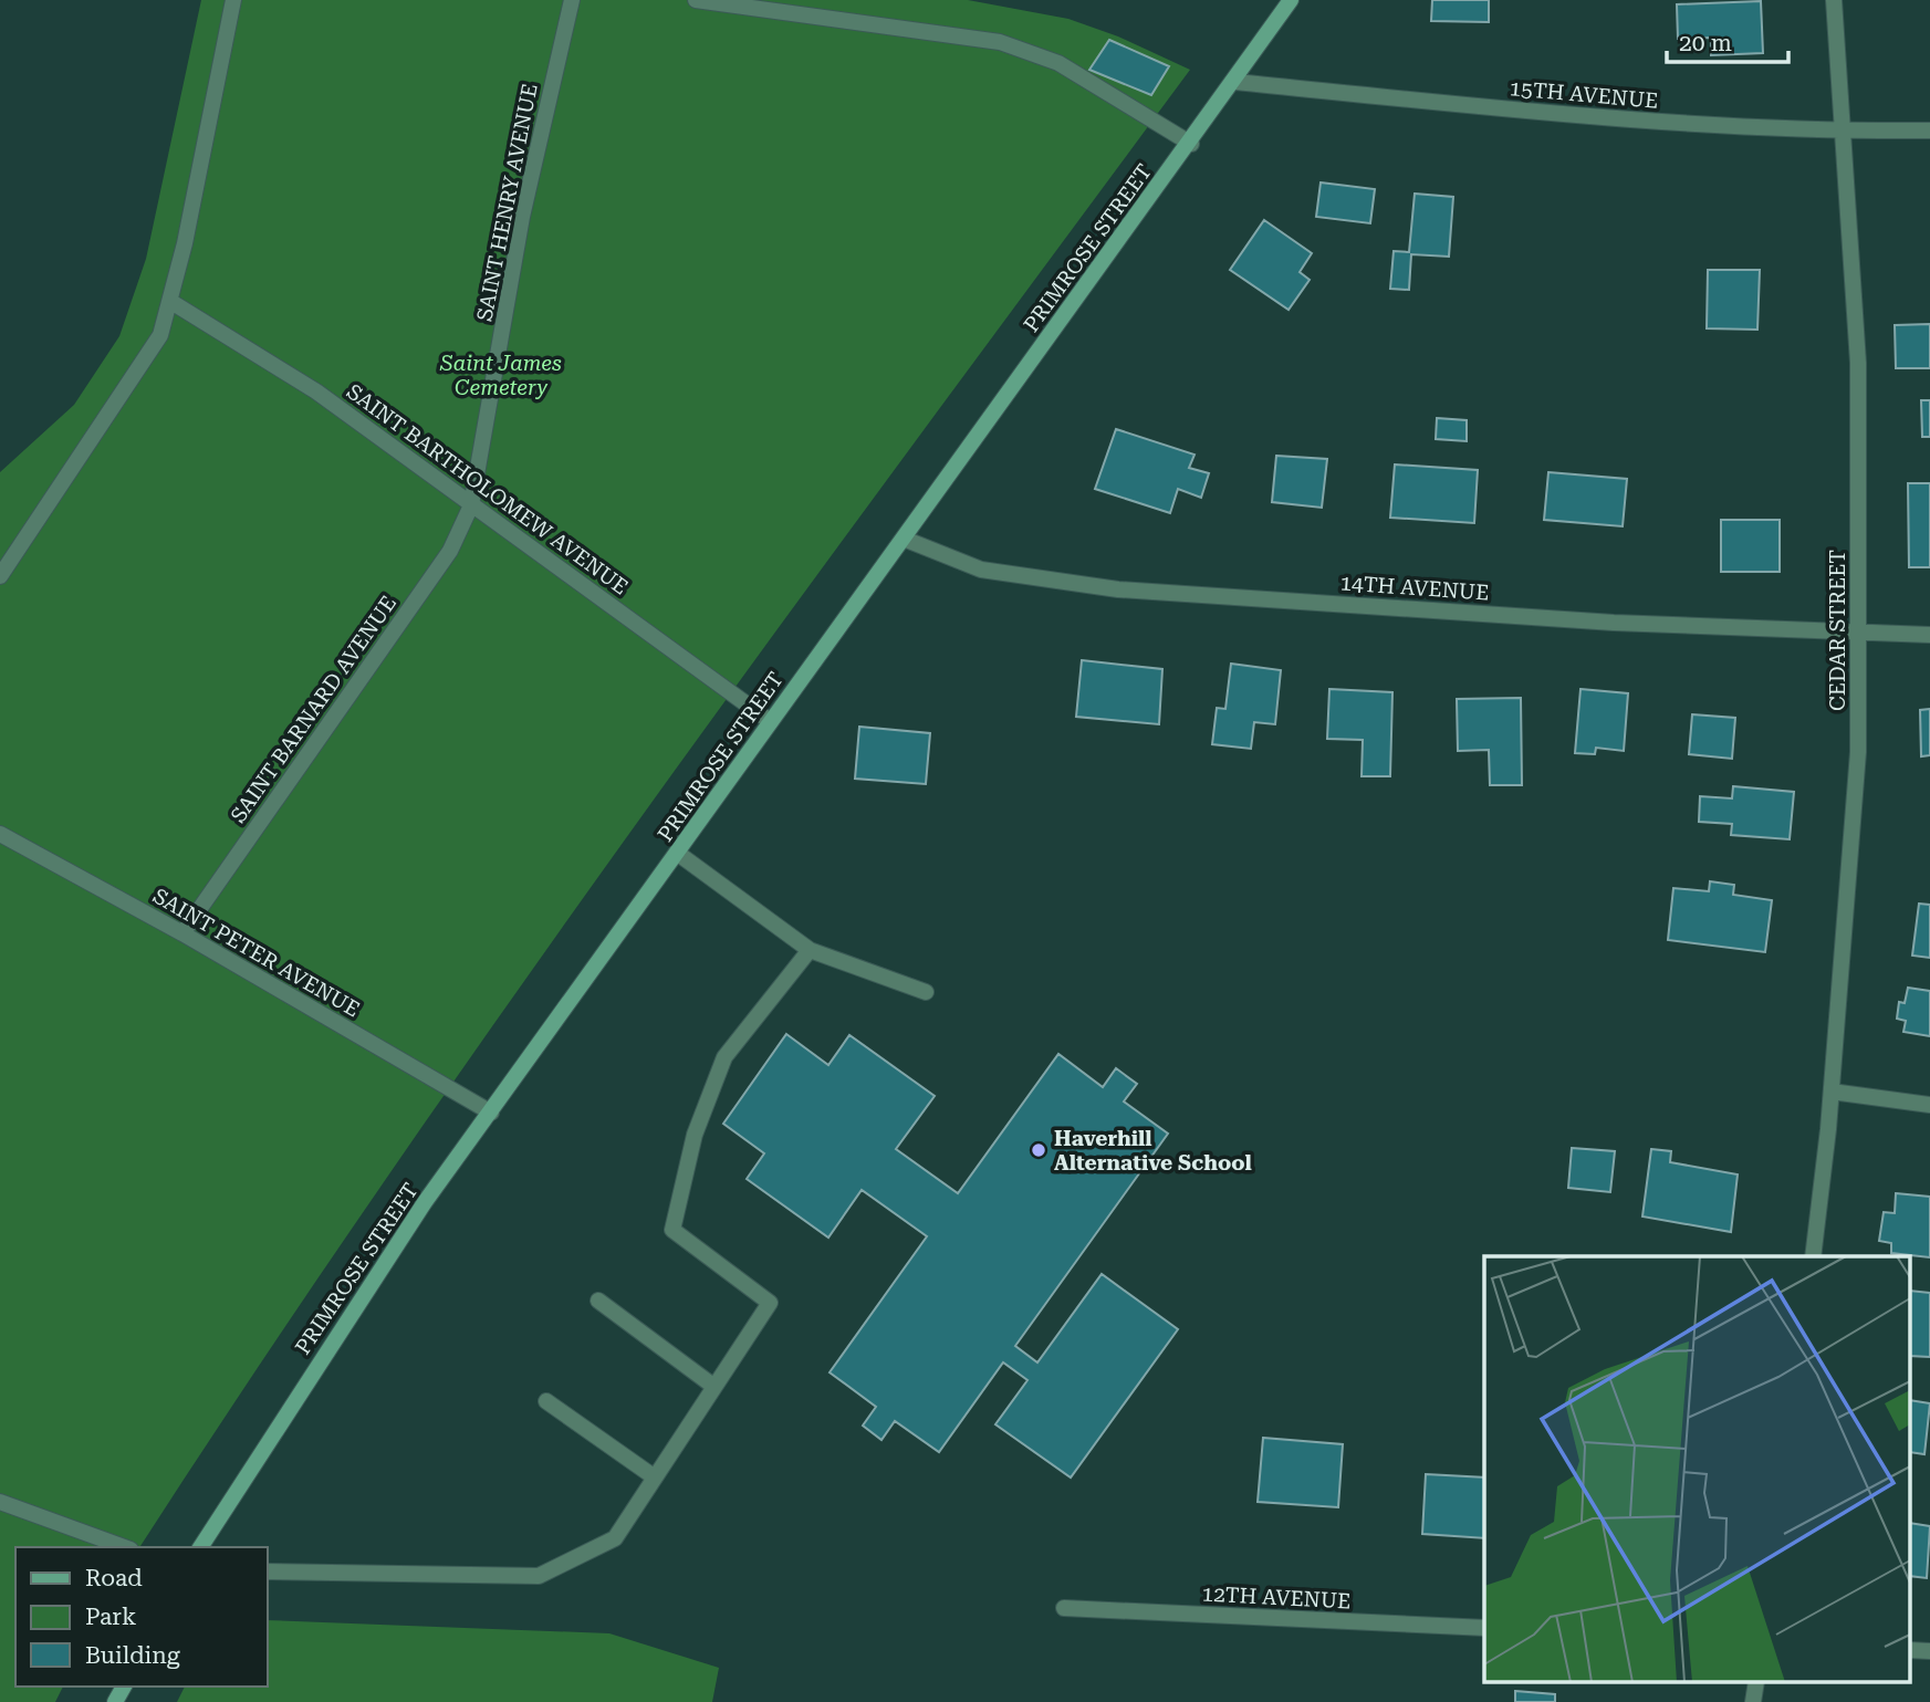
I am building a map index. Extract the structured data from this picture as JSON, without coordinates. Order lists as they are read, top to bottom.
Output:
{
  "streets": {
    "main road": ["PRIMROSE STREET"],
    "street": [
      "15TH AVENUE",
      "SAINT HENRY AVENUE",
      "SAINT BARTHOLOMEW AVENUE",
      "14TH AVENUE",
      "CEDAR STREET",
      "SAINT BARNARD AVENUE",
      "SAINT PETER AVENUE",
      "12TH AVENUE"
    ]
  },
  "crossings": [
    ["15TH AVENUE", "PRIMROSE STREET"],
    ["15TH AVENUE", "CEDAR STREET"],
    ["SAINT HENRY AVENUE", "SAINT BARTHOLOMEW AVENUE"],
    ["SAINT HENRY AVENUE", "SAINT BARNARD AVENUE"],
    ["PRIMROSE STREET", "SAINT BARTHOLOMEW AVENUE"],
    ["PRIMROSE STREET", "14TH AVENUE"],
    ["PRIMROSE STREET", "SAINT PETER AVENUE"],
    ["SAINT BARTHOLOMEW AVENUE", "SAINT BARNARD AVENUE"],
    ["14TH AVENUE", "CEDAR STREET"],
    ["SAINT BARNARD AVENUE", "SAINT PETER AVENUE"]
  ],
  "parks": ["Saint James Cemetery"],
  "places": ["Haverhill Alternative School"],
  "legend": ["Road", "Park", "Building"],
  "scale_bar": "20 m"
}
